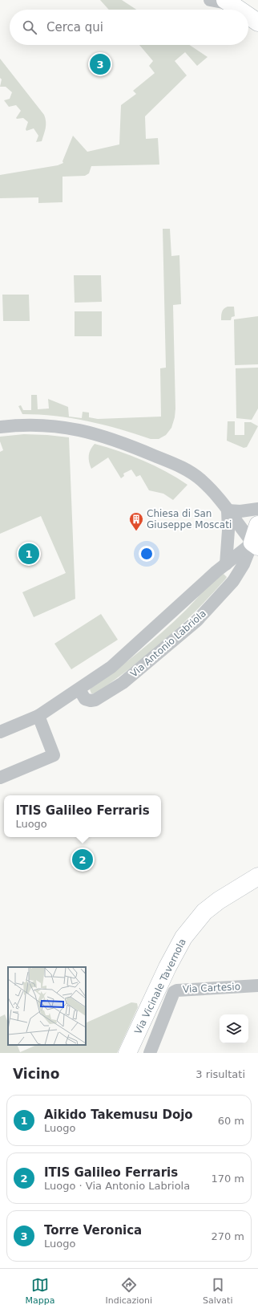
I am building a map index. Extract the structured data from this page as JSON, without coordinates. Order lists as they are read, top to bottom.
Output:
{
  "streets": {
    "street": ["Via Antonio Labriola", "Via Vicinale Tavernola", "Via Cartesio"]
  },
  "places": {
    "building": ["Chiesa di San Giuseppe Moscati"]
  },
  "page": {
    "search": "Cerca qui",
    "pins": ["3", "1", "2"],
    "popup": ["ITIS Galileo Ferraris", "Luogo"],
    "heading": ["Vicino", "3 risultati"],
    "list": [
      {
        "mark": "1",
        "name": "Aikido Takemusu Dojo",
        "note": "Luogo",
        "value": "60 m"
      },
      {
        "mark": "2",
        "name": "ITIS Galileo Ferraris",
        "note": "Luogo · Via Antonio Labriola",
        "value": "170 m"
      },
      {
        "mark": "3",
        "name": "Torre Veronica",
        "note": "Luogo",
        "value": "270 m"
      }
    ],
    "nav": ["Mappa", "Indicazioni", "Salvati"]
  }
}
